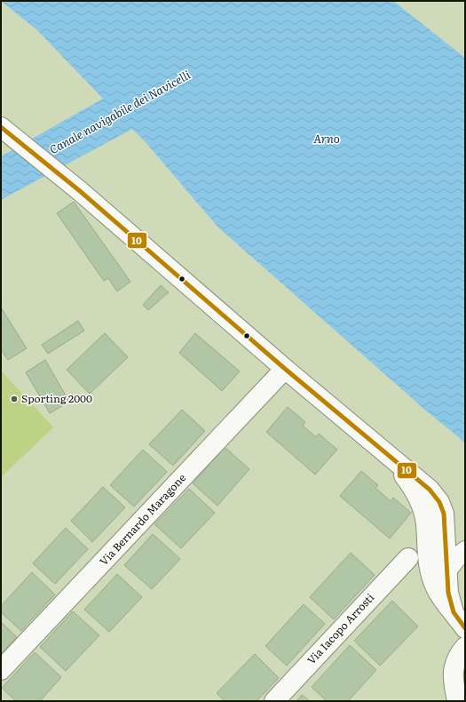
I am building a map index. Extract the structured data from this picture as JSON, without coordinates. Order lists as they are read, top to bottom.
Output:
{
  "streets": {
    "main road": ["Via Bernardo Maragone", "Via Iacopo Arrosti"]
  },
  "water": ["Canale navigabile dei Navicelli", "Arno"],
  "places": ["Sporting 2000"],
  "lines": ["transit line 10"]
}
